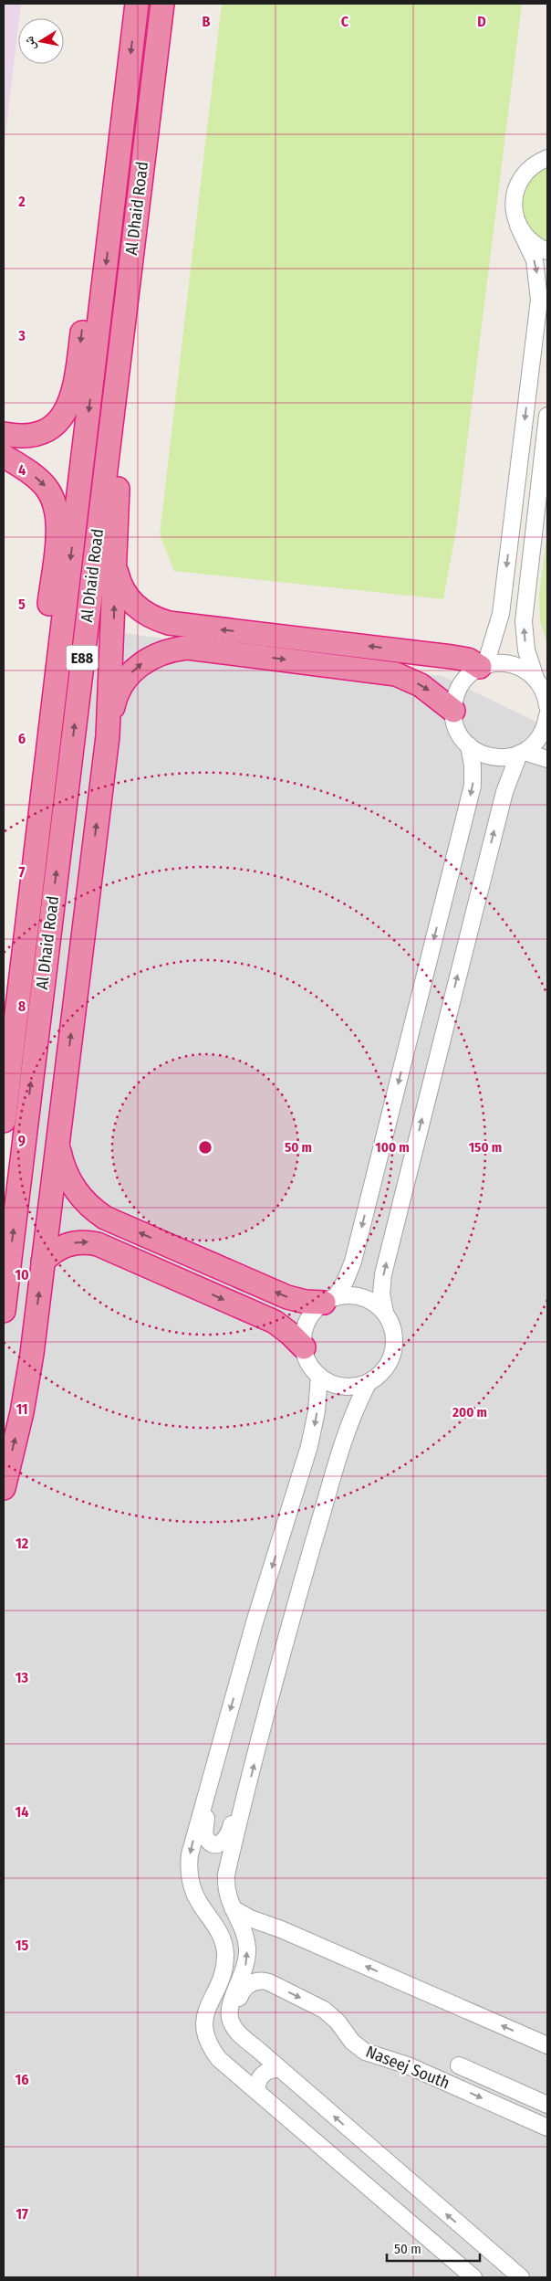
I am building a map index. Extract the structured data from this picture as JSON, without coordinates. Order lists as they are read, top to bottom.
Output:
{
  "streets": {
    "highway": ["Al Dhaid Road", "E88"],
    "street": ["Naseej South"]
  },
  "scale_bar": "50 m",
  "north": "left",
  "grid": {
    "columns": ["B", "C", "D"],
    "rows": [
      "2",
      "3",
      "4",
      "5",
      "6",
      "7",
      "8",
      "9",
      "10",
      "11",
      "12",
      "13",
      "14",
      "15",
      "16",
      "17"
    ]
  },
  "rings": [
    "50 m",
    "100 m",
    "150 m",
    "200 m"
  ]
}
